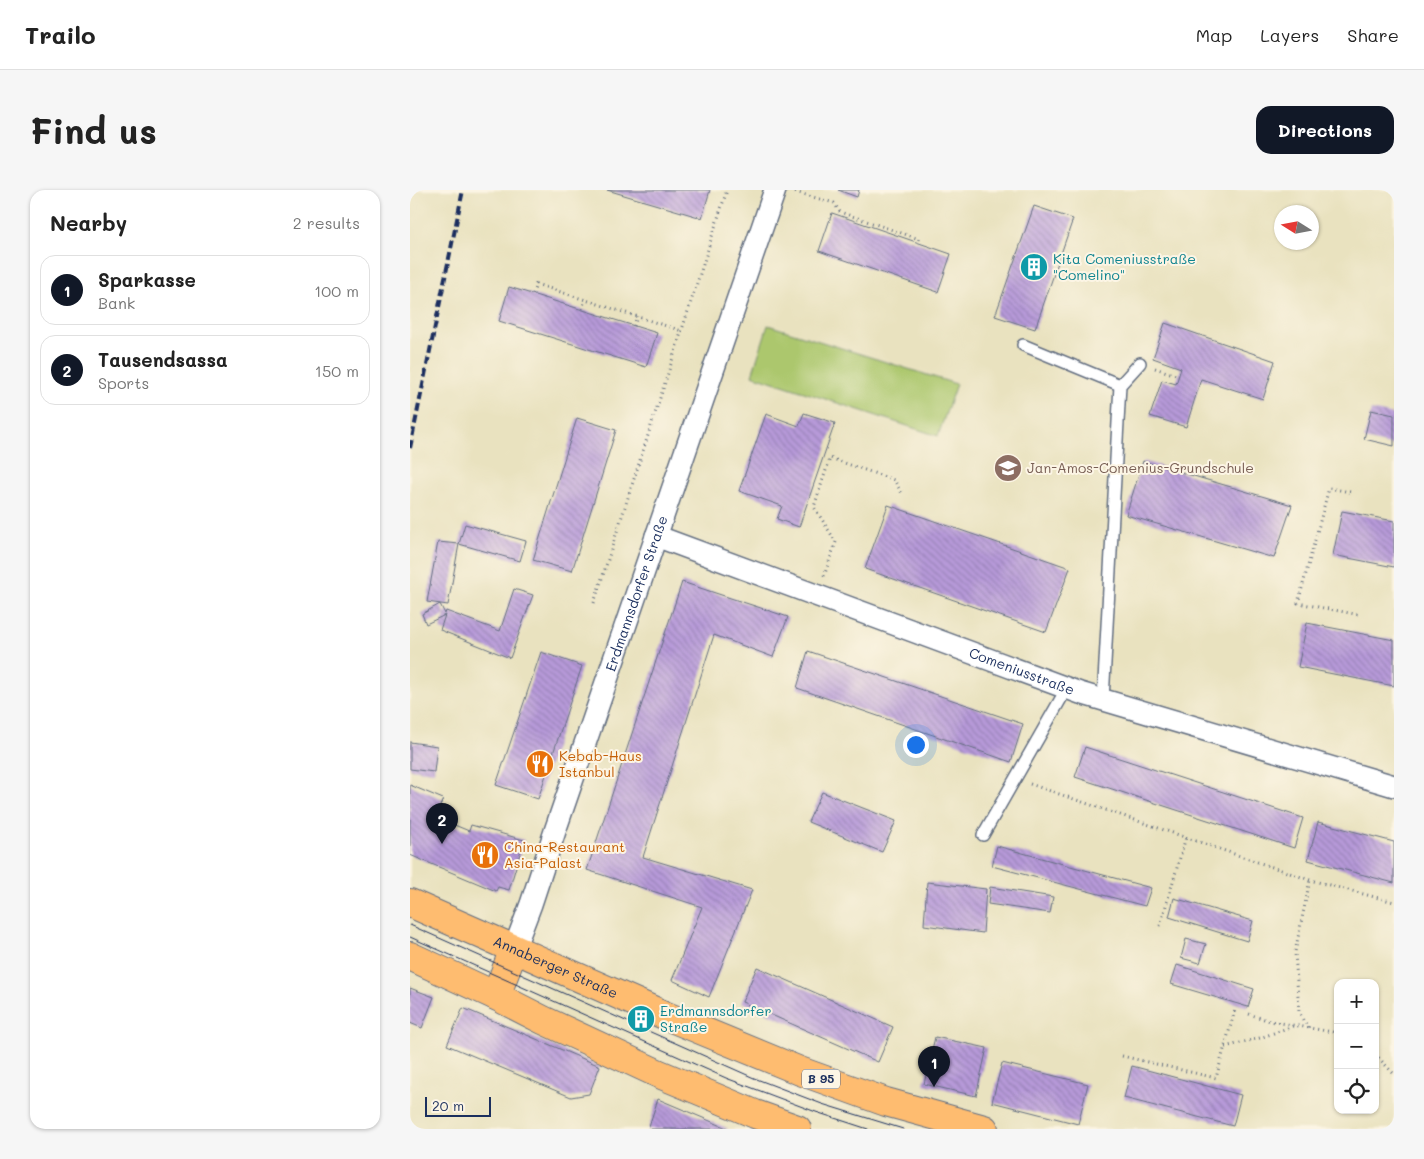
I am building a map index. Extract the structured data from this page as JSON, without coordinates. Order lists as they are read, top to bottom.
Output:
{
  "streets": {
    "main road": ["Erdmannsdorfer Straße", "Annaberger Straße", "B 95"],
    "street": ["Comeniusstraße"]
  },
  "crossings": [
    ["Erdmannsdorfer Straße", "Comeniusstraße"],
    ["Erdmannsdorfer Straße", "Annaberger Straße"]
  ],
  "places": {
    "building": ["Kita Comeniusstraße \"Comelino\"", "Erdmannsdorfer Straße"],
    "school or university": ["Jan-Amos-Comenius-Grundschule"],
    "restaurant": ["Kebab-Haus Istanbul", "China-Restaurant Asia-Palast"]
  },
  "scale_bar": "20 m",
  "north": "left",
  "page": {
    "header": "Trailo",
    "nav": ["Map", "Layers", "Share"],
    "buttons": "Directions",
    "title": "Find us",
    "heading": ["Nearby", "2 results"],
    "list": [
      {
        "mark": "1",
        "name": "Sparkasse",
        "note": "Bank",
        "value": "100 m"
      },
      {
        "mark": "2",
        "name": "Tausendsassa",
        "note": "Sports",
        "value": "150 m"
      }
    ],
    "pins": ["2", "1"],
    "map_buttons": ["+", "−"],
    "scale": "20 m"
  }
}
